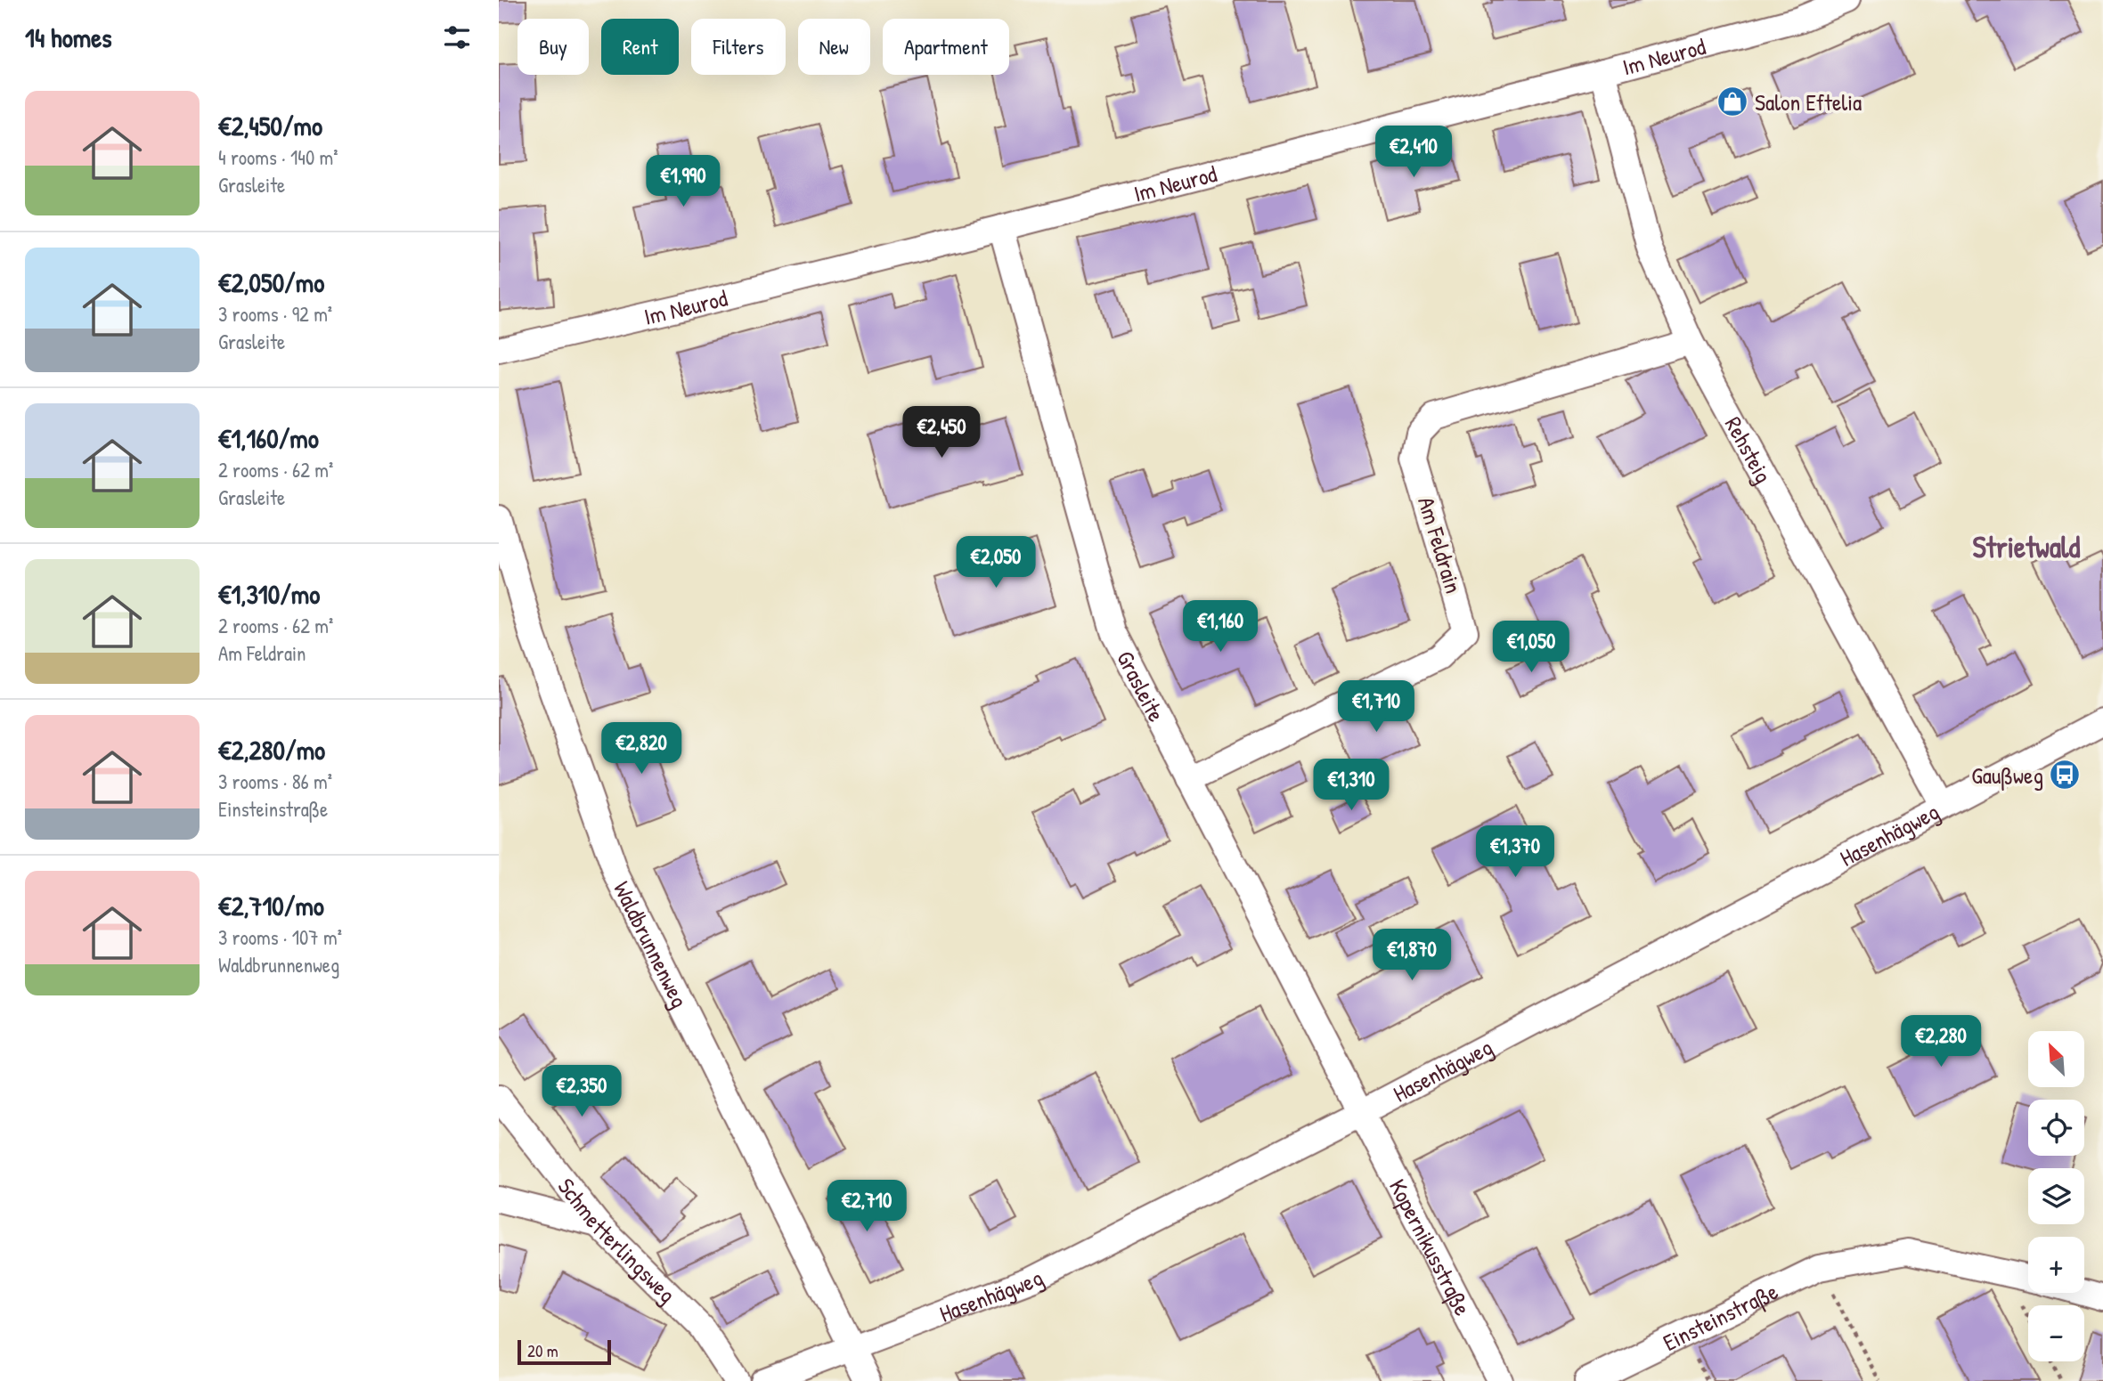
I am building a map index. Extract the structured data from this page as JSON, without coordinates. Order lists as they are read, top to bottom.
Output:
{
  "streets": {
    "street": [
      "Im Neurod",
      "Rehsteig",
      "Am Feldrain",
      "Grasleite",
      "Hasenhägweg",
      "Waldbrunnenweg",
      "Schmetterlingsweg",
      "Kopernikusstraße",
      "Einsteinstraße"
    ]
  },
  "crossings": [
    ["Im Neurod", "Rehsteig"],
    ["Im Neurod", "Grasleite"],
    ["Rehsteig", "Am Feldrain"],
    ["Rehsteig", "Hasenhägweg"],
    ["Am Feldrain", "Grasleite"],
    ["Grasleite", "Hasenhägweg"],
    ["Grasleite", "Kopernikusstraße"],
    ["Hasenhägweg", "Waldbrunnenweg"],
    ["Hasenhägweg", "Kopernikusstraße"]
  ],
  "districts": ["Strietwald"],
  "places": {
    "shop": ["Salon Eftelia"],
    "bus stop": ["Gaußweg"]
  },
  "scale_bar": "20 m",
  "north": "top left",
  "page": {
    "heading": "14 homes",
    "chip": [
      "Buy",
      "Rent",
      "Filters",
      "New",
      "Apartment"
    ],
    "list": [
      {
        "name": "€2,450/mo",
        "note": "4 rooms · 140 m² · Grasleite"
      },
      {
        "name": "€2,050/mo",
        "note": "3 rooms · 92 m² · Grasleite"
      },
      {
        "name": "€1,160/mo",
        "note": "2 rooms · 62 m² · Grasleite"
      },
      {
        "name": "€1,310/mo",
        "note": "2 rooms · 62 m² · Am Feldrain"
      },
      {
        "name": "€2,280/mo",
        "note": "3 rooms · 86 m² · Einsteinstraße"
      },
      {
        "name": "€2,710/mo",
        "note": "3 rooms · 107 m² · Waldbrunnenweg"
      }
    ],
    "price": [
      "€2,410",
      "€1,990",
      "€2,450",
      "€2,050",
      "€1,160",
      "€1,050",
      "€1,710",
      "€2,820",
      "€1,310",
      "€1,370",
      "€1,870",
      "€2,280",
      "€2,350",
      "€2,710"
    ],
    "map_buttons": ["+", "−"],
    "scale": "20 m"
  }
}
